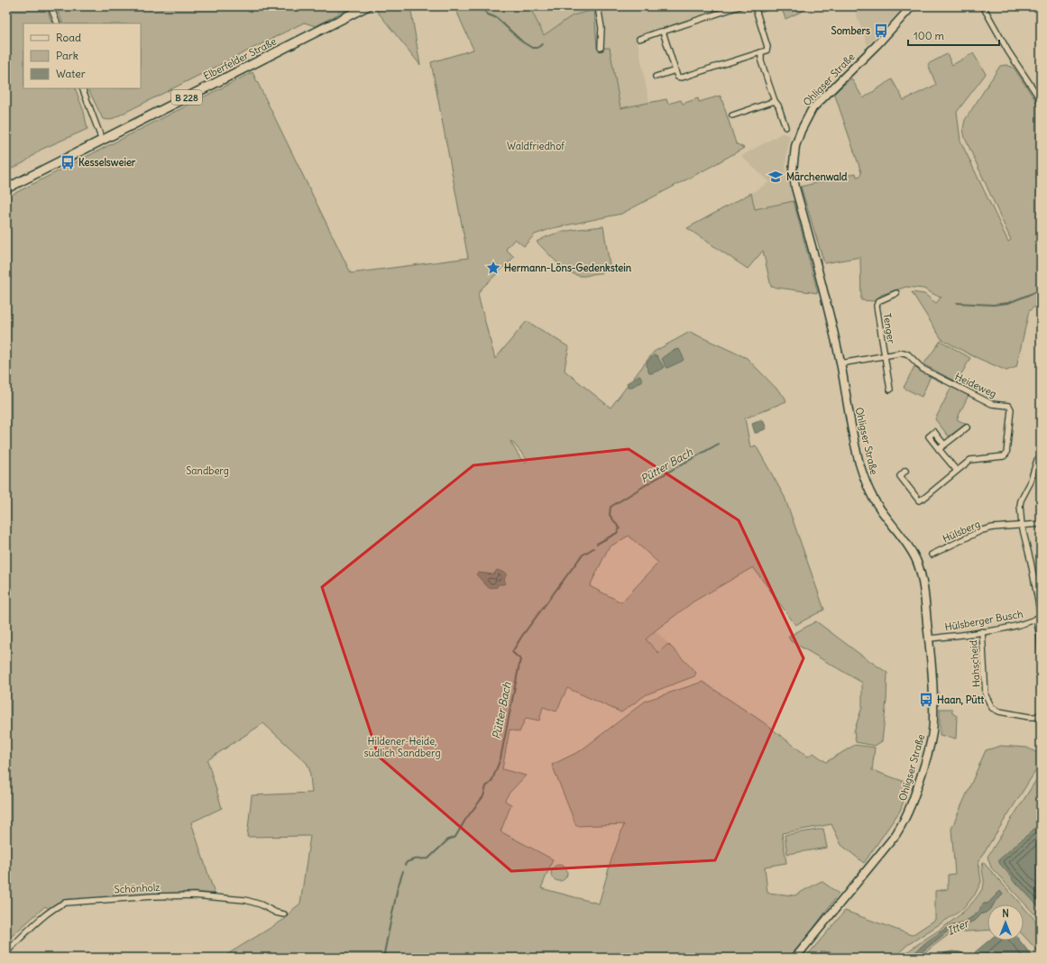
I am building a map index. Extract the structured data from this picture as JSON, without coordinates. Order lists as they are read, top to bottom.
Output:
{
  "streets": {
    "main road": ["Elberfelder Straße", "Ohligser Straße", "B 228"],
    "street": [
      "Tenger",
      "Heideweg",
      "Hülsberg",
      "Hülsberger Busch",
      "Hahscheid",
      "Schönholz"
    ]
  },
  "crossings": [
    ["Ohligser Straße", "Heideweg"],
    ["Ohligser Straße", "Hülsberger Busch"],
    ["Tenger", "Heideweg"],
    ["Hülsberger Busch", "Hahscheid"]
  ],
  "water": ["Pütter Bach", "Itter"],
  "parks": ["Waldfriedhof", "Sandberg", "Hildener-Heide, südlich Sandberg"],
  "places": {
    "bus stop": ["Sombers", "Kesselsweier", "Haan, Pütt"],
    "school or university": ["Märchenwald"],
    "place": ["Hermann-Löns-Gedenkstein"]
  },
  "legend": ["Road", "Park", "Water"],
  "scale_bar": "100 m",
  "north": "top"
}
